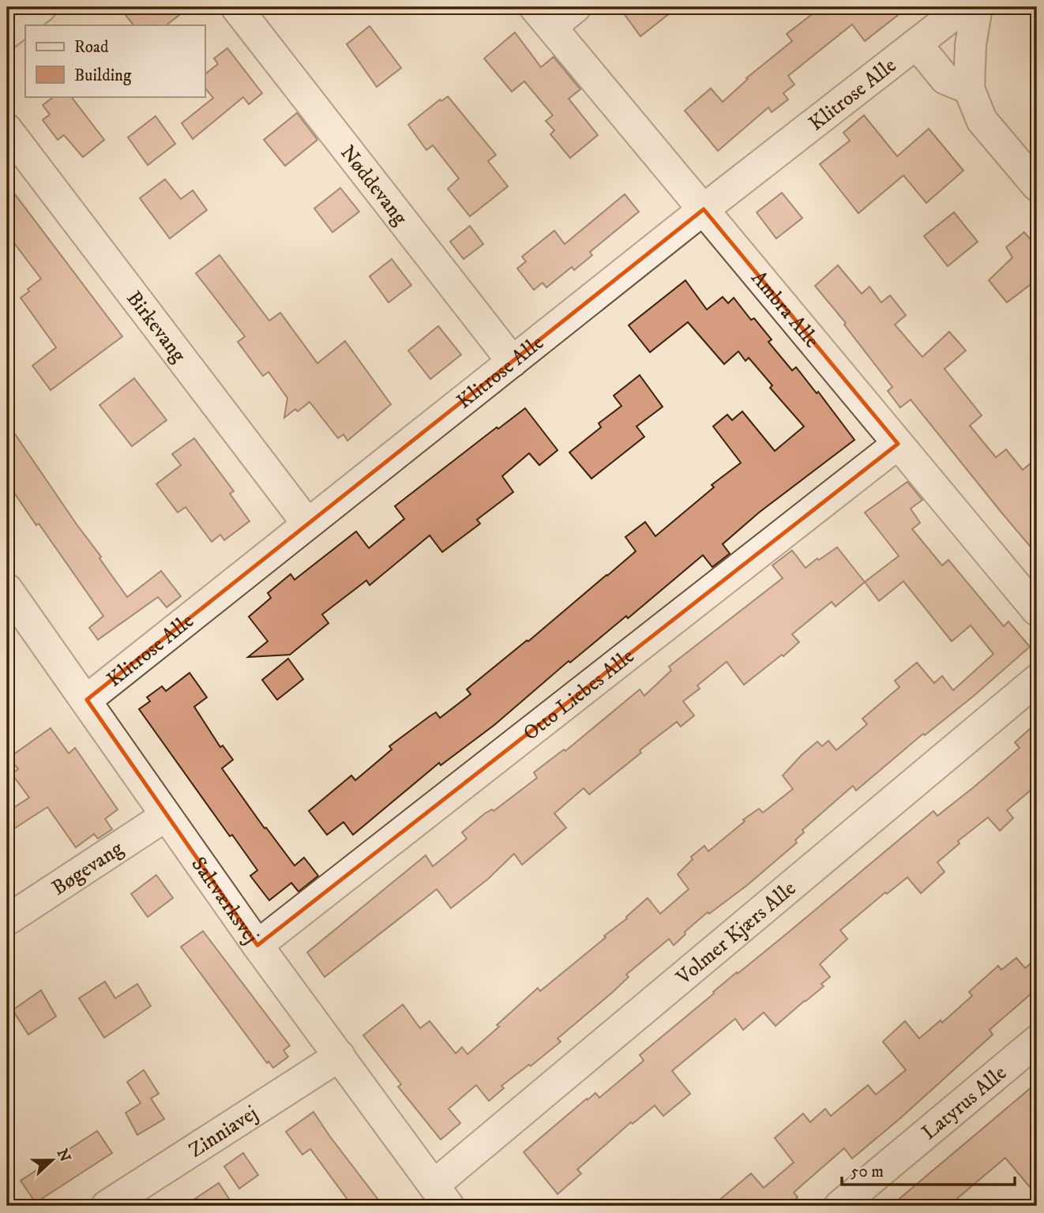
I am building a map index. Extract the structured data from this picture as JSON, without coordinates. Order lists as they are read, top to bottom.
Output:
{
  "streets": {
    "street": [
      "Klitrose Alle",
      "Nøddevang",
      "Ambra Alle",
      "Birkevang",
      "Otto Liebes Alle",
      "Bøgevang",
      "Saltværksvej",
      "Volmer Kjærs Alle",
      "Latyrus Alle",
      "Zinniavej"
    ]
  },
  "crossings": [
    ["Klitrose Alle", "Nøddevang"],
    ["Klitrose Alle", "Ambra Alle"],
    ["Klitrose Alle", "Birkevang"],
    ["Klitrose Alle", "Saltværksvej"],
    ["Ambra Alle", "Otto Liebes Alle"],
    ["Otto Liebes Alle", "Saltværksvej"],
    ["Bøgevang", "Saltværksvej"],
    ["Saltværksvej", "Volmer Kjærs Alle"],
    ["Saltværksvej", "Zinniavej"]
  ],
  "legend": ["Road", "Building"],
  "scale_bar": "50 m",
  "north": "right"
}
